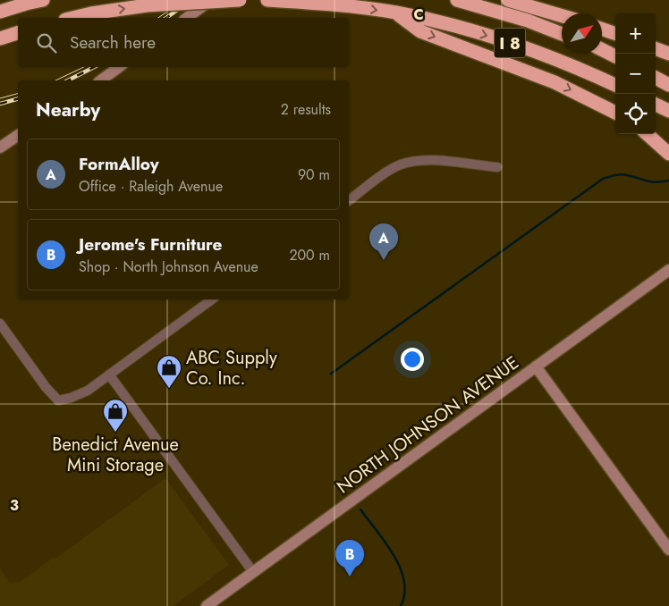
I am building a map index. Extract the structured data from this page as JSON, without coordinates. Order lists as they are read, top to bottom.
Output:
{
  "streets": {
    "highway": ["I 8"],
    "main road": ["NORTH JOHNSON AVENUE"]
  },
  "places": {
    "shop": ["ABC Supply Co. Inc.", "Benedict Avenue Mini Storage"]
  },
  "north": "top right",
  "page": {
    "map_buttons": ["+", "−"],
    "search": "Search here",
    "heading": ["Nearby", "2 results"],
    "list": [
      {
        "mark": "A",
        "name": "FormAlloy",
        "note": "Office · Raleigh Avenue",
        "value": "90 m"
      },
      {
        "mark": "B",
        "name": "Jerome's Furniture",
        "note": "Shop · North Johnson Avenue",
        "value": "200 m"
      }
    ],
    "pins": ["A", "B"]
  },
  "grid": {
    "columns": ["C"],
    "rows": ["3"]
  }
}
